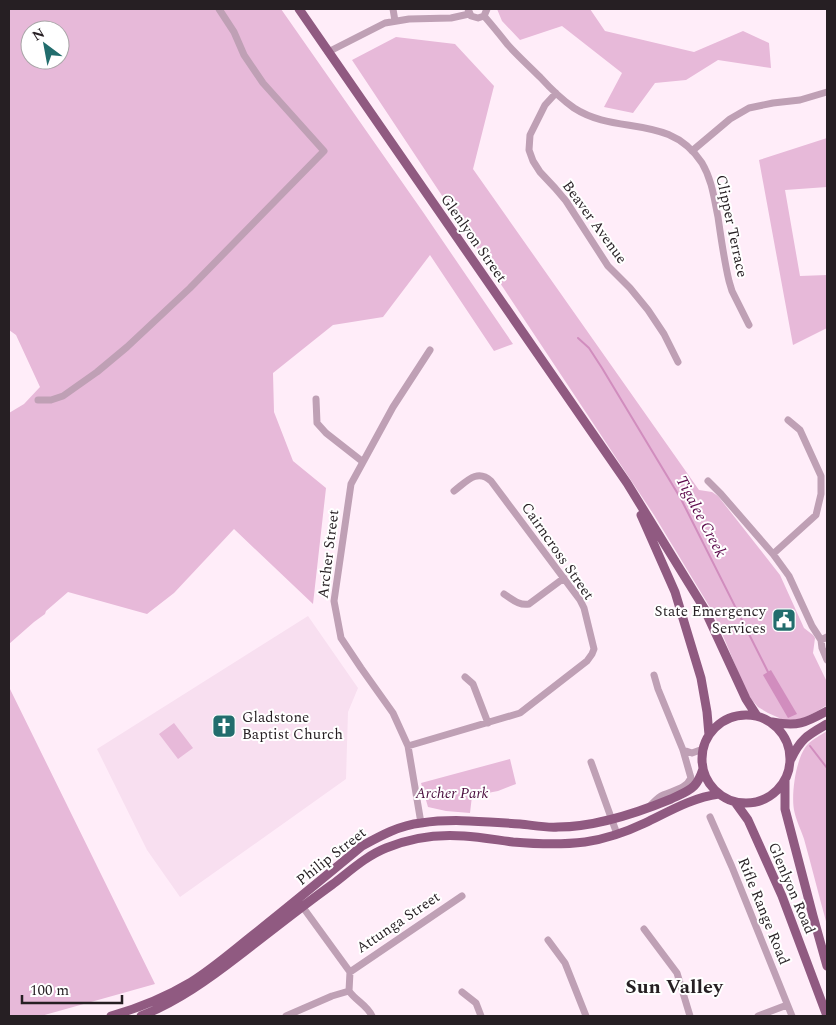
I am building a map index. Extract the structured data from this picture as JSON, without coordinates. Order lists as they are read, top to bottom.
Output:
{
  "streets": {
    "main road": ["Glenlyon Street", "Philip Street", "Glenlyon Road"],
    "street": [
      "Beaver Avenue",
      "Clipper Terrace",
      "Cairncross Street",
      "Archer Street",
      "Rifle Range Road",
      "Attunga Street"
    ]
  },
  "crossings": [
    ["Beaver Avenue", "Clipper Terrace"],
    ["Glenlyon Street", "Philip Street"],
    ["Glenlyon Street", "Glenlyon Road"],
    ["Cairncross Street", "Archer Street"],
    ["Archer Street", "Philip Street"],
    ["Philip Street", "Glenlyon Road"]
  ],
  "districts": ["Sun Valley"],
  "water": ["Tigalee Creek"],
  "parks": ["Archer Park"],
  "places": {
    "public building": ["State Emergency Services"],
    "church": ["Gladstone Baptist Church"]
  },
  "scale_bar": "100 m",
  "north": "top left"
}
